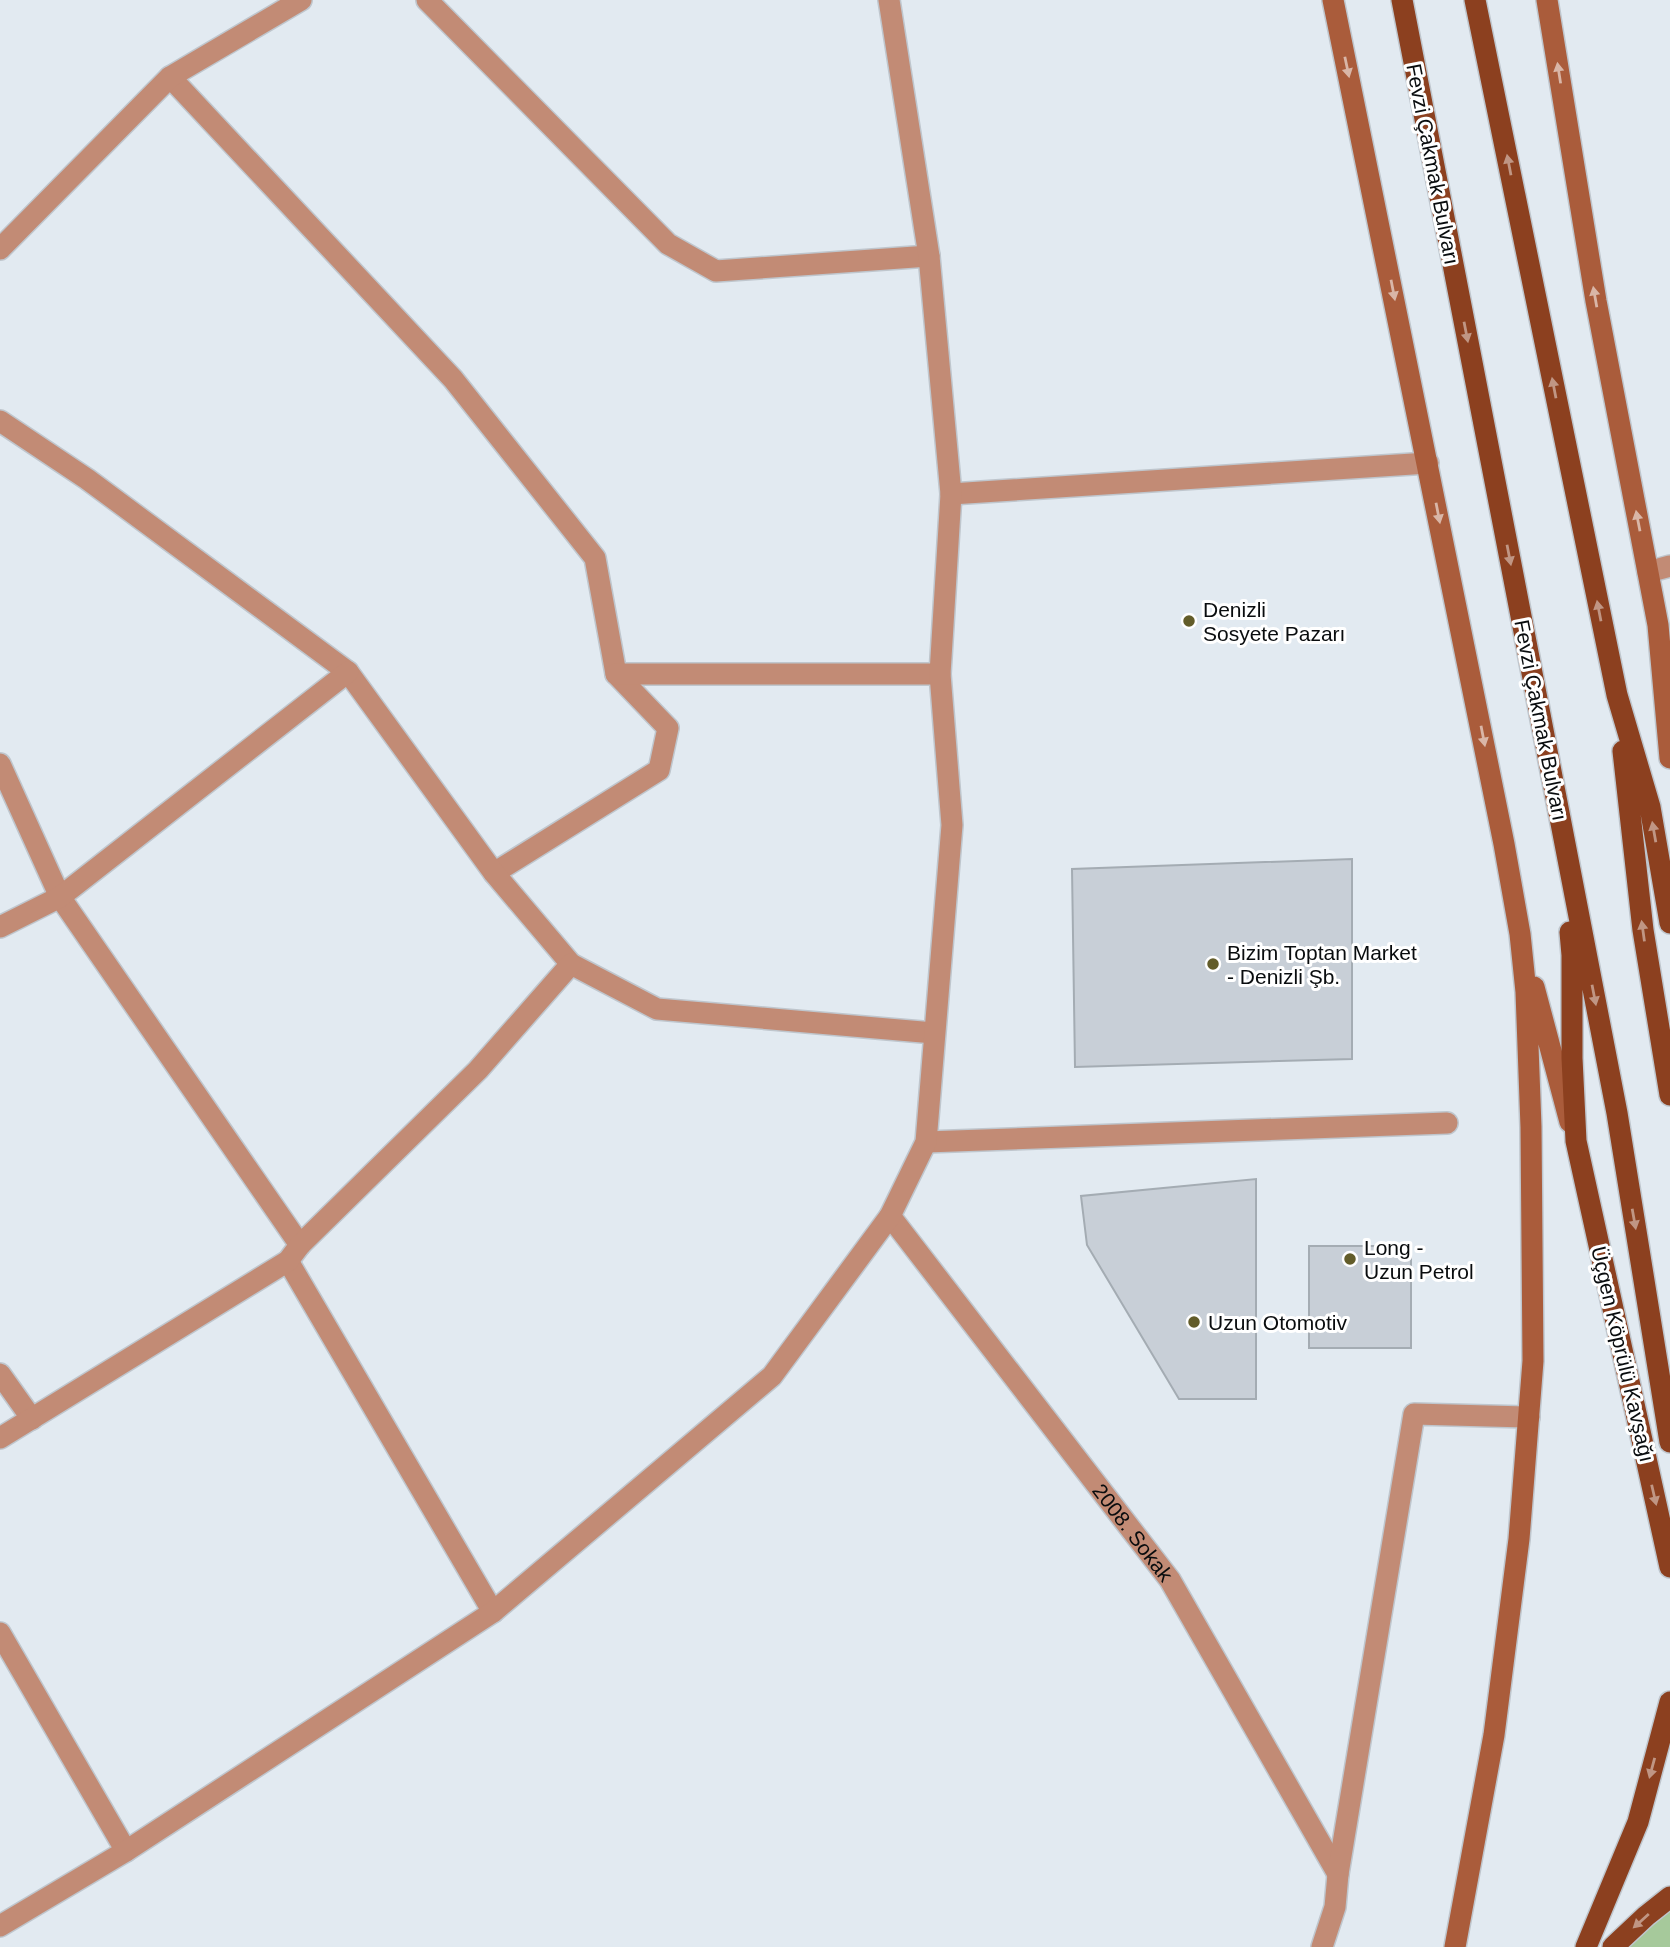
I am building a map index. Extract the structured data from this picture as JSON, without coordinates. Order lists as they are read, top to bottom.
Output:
{
  "streets": {
    "main road": ["Fevzi Çakmak Bulvarı", "Üçgen Köprülü Kavşağı"],
    "street": ["2008. Sokak"]
  },
  "crossings": [
    ["Fevzi Çakmak Bulvarı", "Üçgen Köprülü Kavşağı"]
  ],
  "places": [
    "Denizli Sosyete Pazarı",
    "Bizim Toptan Market - Denizli Şb.",
    "Long - Uzun Petrol",
    "Uzun Otomotiv"
  ]
}
